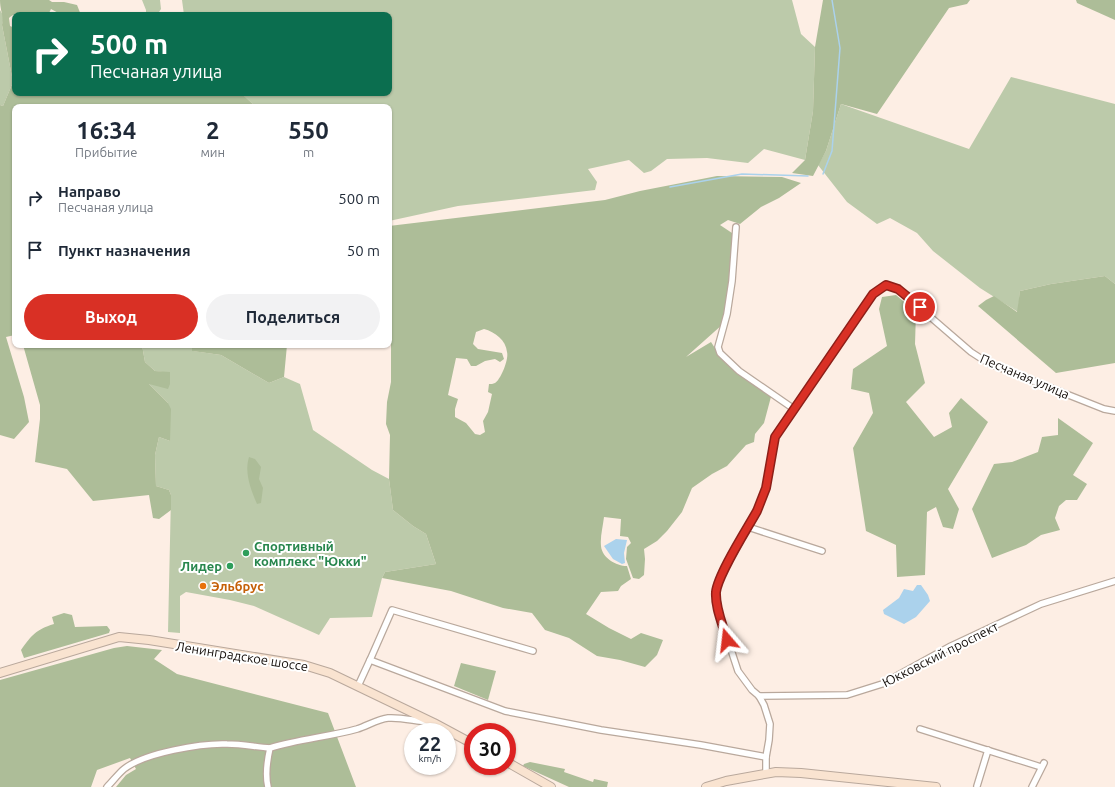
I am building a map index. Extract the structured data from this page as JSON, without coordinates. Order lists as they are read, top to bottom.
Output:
{
  "streets": {
    "main road": ["Ленинградское шоссе"],
    "street": ["Песчаная улица", "Юкковский проспект"]
  },
  "places": ["Спортивный комплекс \"Юкки\"", "Лидер", "Эльбрус"],
  "page": {
    "turn": ["500 m", "Песчаная улица"],
    "eta": [
      "16:34",
      "Прибытие",
      "2",
      "мин",
      "550",
      "m"
    ],
    "list": [
      {
        "name": "Направо",
        "note": "Песчаная улица",
        "value": "500 m"
      },
      {
        "name": "Пункт назначения",
        "value": "50 m"
      }
    ],
    "buttons": ["Выход", "Поделиться"],
    "speed": "22 km/h",
    "limit": "30"
  }
}
